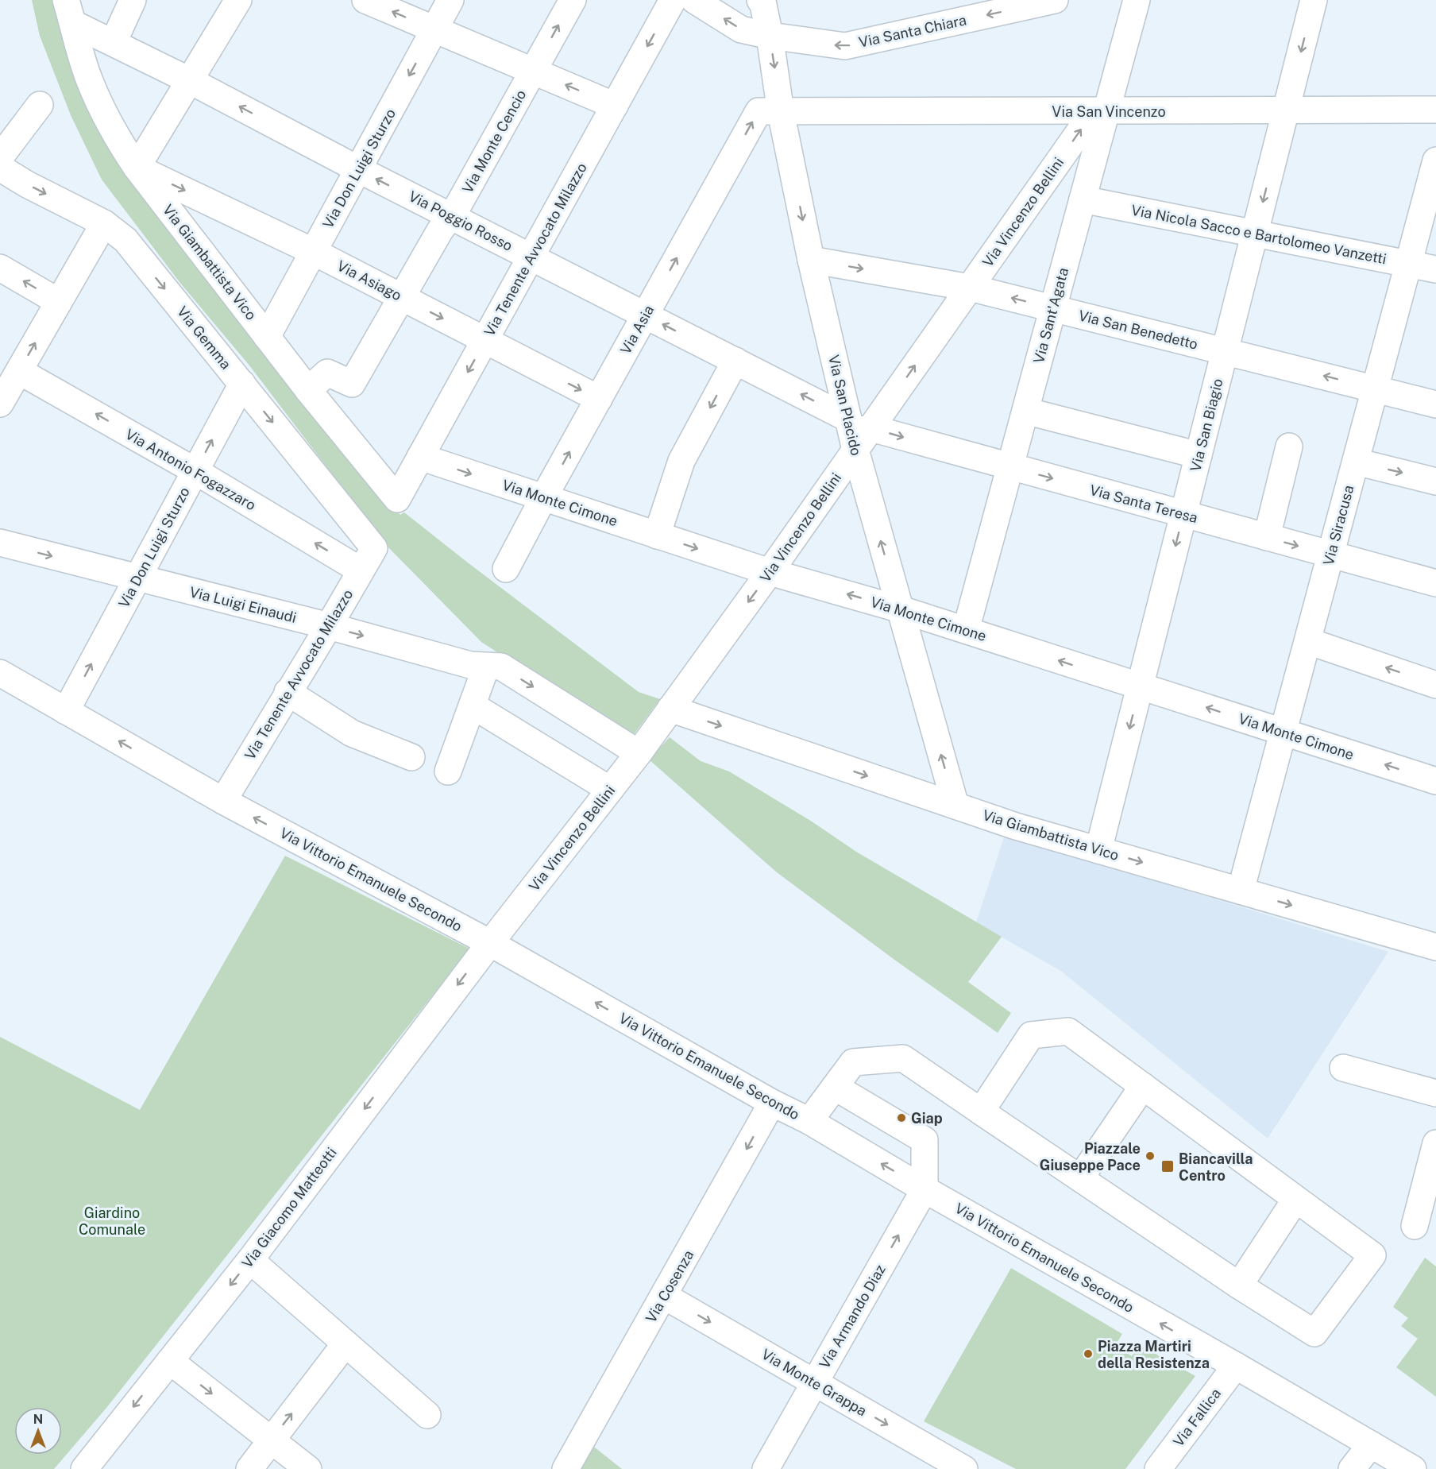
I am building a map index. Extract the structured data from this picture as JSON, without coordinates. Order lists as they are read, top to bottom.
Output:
{
  "streets": {
    "street": [
      "Via Santa Chiara",
      "Via San Vincenzo",
      "Via Monte Cencio",
      "Via Don Luigi Sturzo",
      "Via Vincenzo Bellini",
      "Via Poggio Rosso",
      "Via Nicola Sacco e Bartolomeo Vanzetti",
      "Via Tenente Avvocato Milazzo",
      "Via Giambattista Vico",
      "Via Asiago",
      "Via Sant'Agata",
      "Via Asia",
      "Via San Benedetto",
      "Via Gemma",
      "Via San Placido",
      "Via San Biagio",
      "Via Antonio Fogazzaro",
      "Via Monte Cimone",
      "Via Santa Teresa",
      "Via Siracusa",
      "Via Luigi Einaudi",
      "Via Vittorio Emanuele Secondo",
      "Via Giacomo Matteotti",
      "Via Cosenza",
      "Via Armando Diaz",
      "Via Monte Grappa",
      "Via Fallica"
    ]
  },
  "crossings": [
    ["Via Santa Chiara", "Via San Placido"],
    ["Via San Vincenzo", "Via Vincenzo Bellini"],
    ["Via San Vincenzo", "Via Sant'Agata"],
    ["Via San Vincenzo", "Via Asia"],
    ["Via San Vincenzo", "Via San Placido"],
    ["Via San Vincenzo", "Via San Biagio"],
    ["Via Monte Cencio", "Via Poggio Rosso"],
    ["Via Monte Cencio", "Via Giambattista Vico"],
    ["Via Monte Cencio", "Via Asiago"],
    ["Via Don Luigi Sturzo", "Via Poggio Rosso"],
    ["Via Don Luigi Sturzo", "Via Giambattista Vico"],
    ["Via Don Luigi Sturzo", "Via Asiago"],
    ["Via Don Luigi Sturzo", "Via Gemma"],
    ["Via Don Luigi Sturzo", "Via Antonio Fogazzaro"],
    ["Via Don Luigi Sturzo", "Via Luigi Einaudi"],
    ["Via Don Luigi Sturzo", "Via Vittorio Emanuele Secondo"],
    ["Via Vincenzo Bellini", "Via Poggio Rosso"],
    ["Via Vincenzo Bellini", "Via Giambattista Vico"],
    ["Via Vincenzo Bellini", "Via Sant'Agata"],
    ["Via Vincenzo Bellini", "Via San Benedetto"],
    ["Via Vincenzo Bellini", "Via San Placido"],
    ["Via Vincenzo Bellini", "Via Monte Cimone"],
    ["Via Vincenzo Bellini", "Via Santa Teresa"],
    ["Via Vincenzo Bellini", "Via Luigi Einaudi"],
    ["Via Vincenzo Bellini", "Via Vittorio Emanuele Secondo"],
    ["Via Vincenzo Bellini", "Via Giacomo Matteotti"],
    ["Via Poggio Rosso", "Via Tenente Avvocato Milazzo"],
    ["Via Poggio Rosso", "Via Giambattista Vico"],
    ["Via Poggio Rosso", "Via Asia"],
    ["Via Poggio Rosso", "Via San Placido"],
    ["Via Poggio Rosso", "Via Santa Teresa"],
    ["Via Nicola Sacco e Bartolomeo Vanzetti", "Via Sant'Agata"],
    ["Via Nicola Sacco e Bartolomeo Vanzetti", "Via San Biagio"],
    ["Via Nicola Sacco e Bartolomeo Vanzetti", "Via Siracusa"],
    ["Via Tenente Avvocato Milazzo", "Via Giambattista Vico"],
    ["Via Tenente Avvocato Milazzo", "Via Asiago"],
    ["Via Tenente Avvocato Milazzo", "Via Gemma"],
    ["Via Tenente Avvocato Milazzo", "Via Antonio Fogazzaro"],
    ["Via Tenente Avvocato Milazzo", "Via Monte Cimone"],
    ["Via Tenente Avvocato Milazzo", "Via Luigi Einaudi"],
    ["Via Tenente Avvocato Milazzo", "Via Vittorio Emanuele Secondo"],
    ["Via Giambattista Vico", "Via Asiago"],
    ["Via Giambattista Vico", "Via San Placido"],
    ["Via Giambattista Vico", "Via San Biagio"],
    ["Via Giambattista Vico", "Via Siracusa"],
    ["Via Asiago", "Via Asia"],
    ["Via Sant'Agata", "Via San Benedetto"],
    ["Via Sant'Agata", "Via Monte Cimone"],
    ["Via Sant'Agata", "Via Santa Teresa"],
    ["Via Asia", "Via San Placido"],
    ["Via Asia", "Via Monte Cimone"],
    ["Via San Benedetto", "Via San Placido"],
    ["Via San Benedetto", "Via San Biagio"],
    ["Via San Benedetto", "Via Siracusa"],
    ["Via San Placido", "Via Monte Cimone"],
    ["Via San Placido", "Via Santa Teresa"],
    ["Via San Biagio", "Via Monte Cimone"],
    ["Via San Biagio", "Via Santa Teresa"],
    ["Via Monte Cimone", "Via Siracusa"],
    ["Via Santa Teresa", "Via Siracusa"],
    ["Via Vittorio Emanuele Secondo", "Via Giacomo Matteotti"],
    ["Via Vittorio Emanuele Secondo", "Via Cosenza"],
    ["Via Vittorio Emanuele Secondo", "Via Armando Diaz"],
    ["Via Vittorio Emanuele Secondo", "Via Fallica"],
    ["Via Cosenza", "Via Monte Grappa"],
    ["Via Armando Diaz", "Via Monte Grappa"]
  ],
  "one_way": [
    "Via Santa Chiara",
    "Via Giambattista Vico",
    "Via Asiago",
    "Via Asia",
    "Via Gemma",
    "Via San Biagio",
    "Via Antonio Fogazzaro",
    "Via Giacomo Matteotti",
    "Via Cosenza",
    "Via Armando Diaz",
    "Via Monte Grappa"
  ],
  "parks": ["Giardino Comunale"],
  "places": {
    "other": ["Giap", "Piazzale Giuseppe Pace", "Piazza Martiri della Resistenza"],
    "transit": ["Biancavilla Centro"]
  },
  "north": "top"
}
